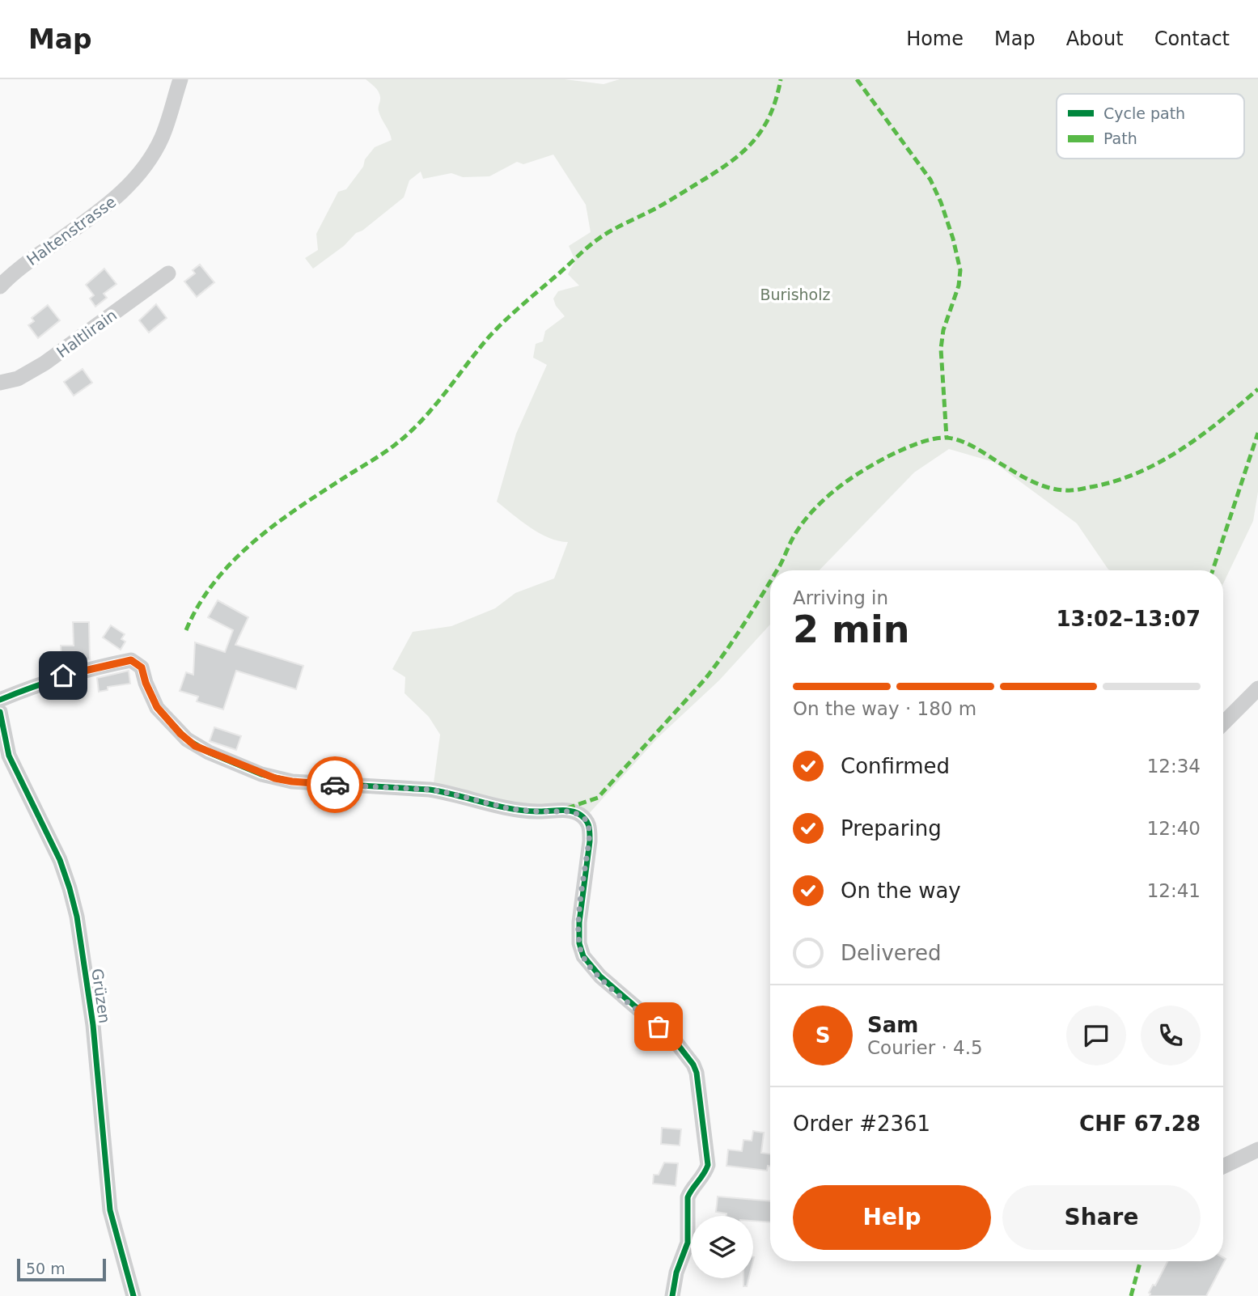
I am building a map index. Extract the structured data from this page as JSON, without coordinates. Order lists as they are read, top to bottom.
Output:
{
  "streets": {
    "street": ["Haltenstrasse", "Haltlirain", "Grüzen"]
  },
  "parks": ["Burisholz"],
  "legend": ["Cycle path", "Path"],
  "scale_bar": "50 m",
  "page": {
    "header": "Map",
    "nav": [
      "Home",
      "Map",
      "About",
      "Contact"
    ],
    "heading": ["2 min", "Arriving in", "13:02–13:07"],
    "panel": [
      "Sam",
      "Courier · 4.5",
      "Order #2361",
      "CHF 67.28"
    ],
    "bar": "On the way · 180 m",
    "list": [
      ["Confirmed", "12:34"],
      ["Preparing", "12:40"],
      ["On the way", "12:41"],
      "Delivered"
    ],
    "round": "S",
    "buttons": ["Help", "Share"],
    "scale": "50 m"
  }
}
